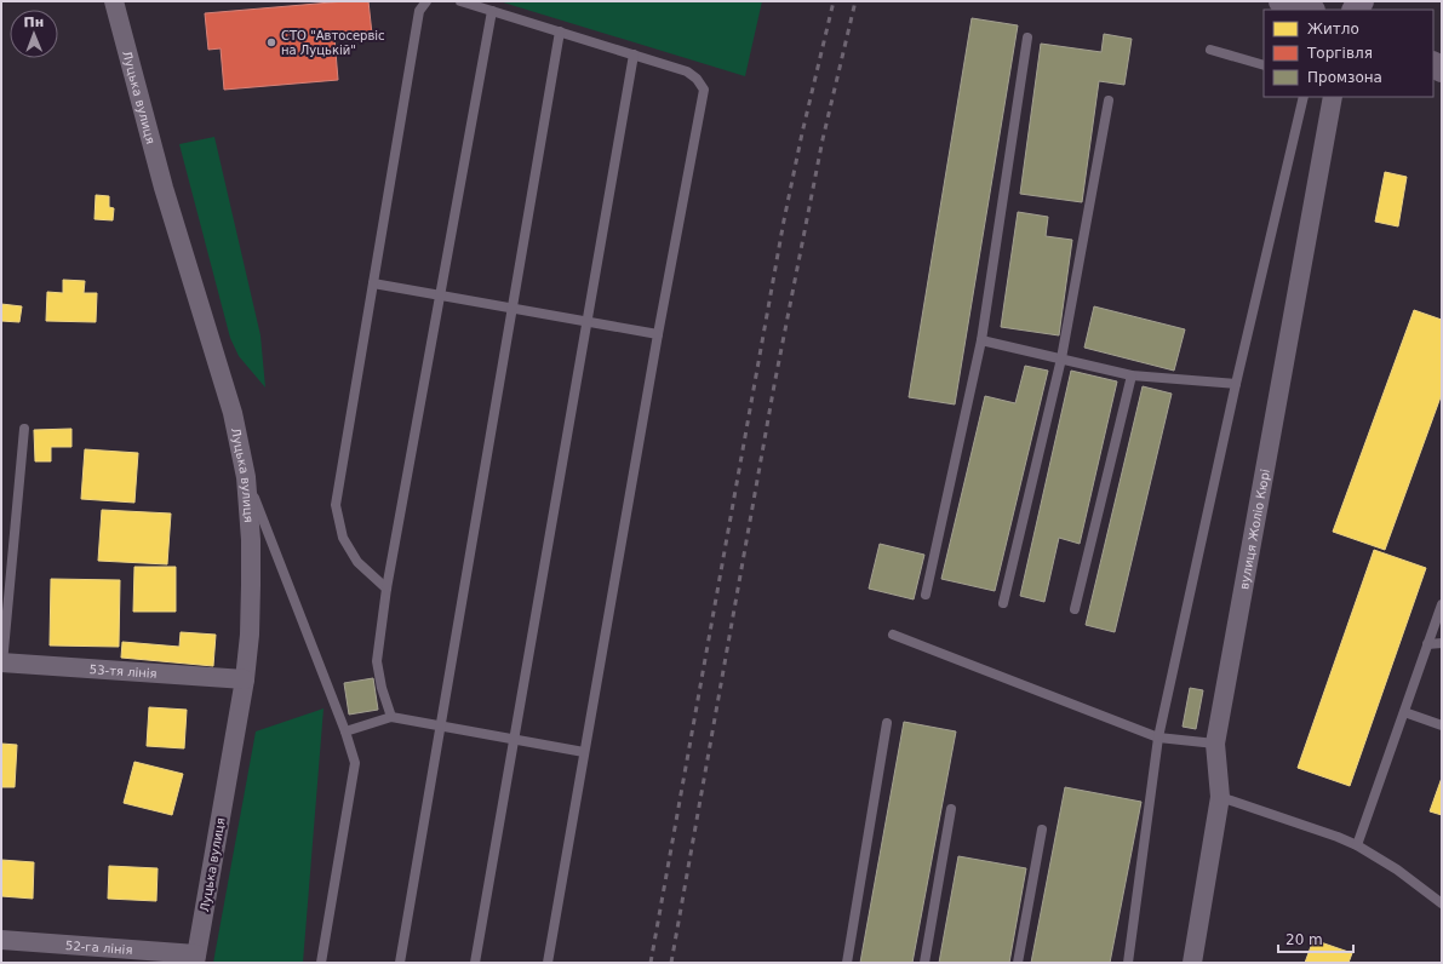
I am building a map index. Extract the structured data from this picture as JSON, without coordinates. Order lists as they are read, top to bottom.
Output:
{
  "streets": {
    "street": [
      "Луцька вулиця",
      "вулиця Жоліо Кюрі",
      "53-тя лінія",
      "52-га лінія"
    ]
  },
  "crossings": [
    ["Луцька вулиця", "53-тя лінія"],
    ["Луцька вулиця", "52-га лінія"]
  ],
  "places": ["СТО \"Автосервіс на Луцькій\""],
  "legend": ["Житло", "Торгівля", "Промзона"],
  "scale_bar": "20 m",
  "north": "top"
}
